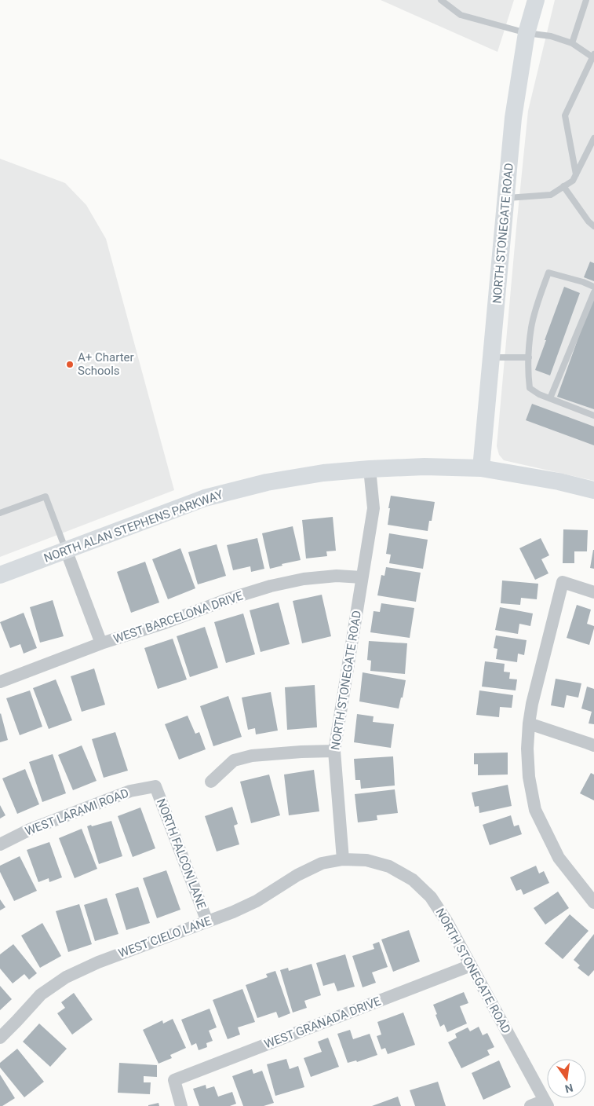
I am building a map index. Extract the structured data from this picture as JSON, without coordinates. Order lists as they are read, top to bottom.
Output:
{
  "streets": {
    "street": [
      "NORTH STONEGATE ROAD",
      "NORTH ALAN STEPHENS PARKWAY",
      "WEST BARCELONA DRIVE",
      "WEST LARAMI ROAD",
      "NORTH FALCON LANE",
      "WEST CIELO LANE",
      "WEST GRANADA DRIVE"
    ]
  },
  "crossings": [
    ["NORTH STONEGATE ROAD", "NORTH ALAN STEPHENS PARKWAY"],
    ["NORTH STONEGATE ROAD", "WEST BARCELONA DRIVE"],
    ["NORTH STONEGATE ROAD", "WEST CIELO LANE"],
    ["NORTH STONEGATE ROAD", "WEST GRANADA DRIVE"],
    ["WEST LARAMI ROAD", "NORTH FALCON LANE"],
    ["NORTH FALCON LANE", "WEST CIELO LANE"]
  ],
  "places": ["A+ Charter Schools"],
  "north": "bottom"
}
